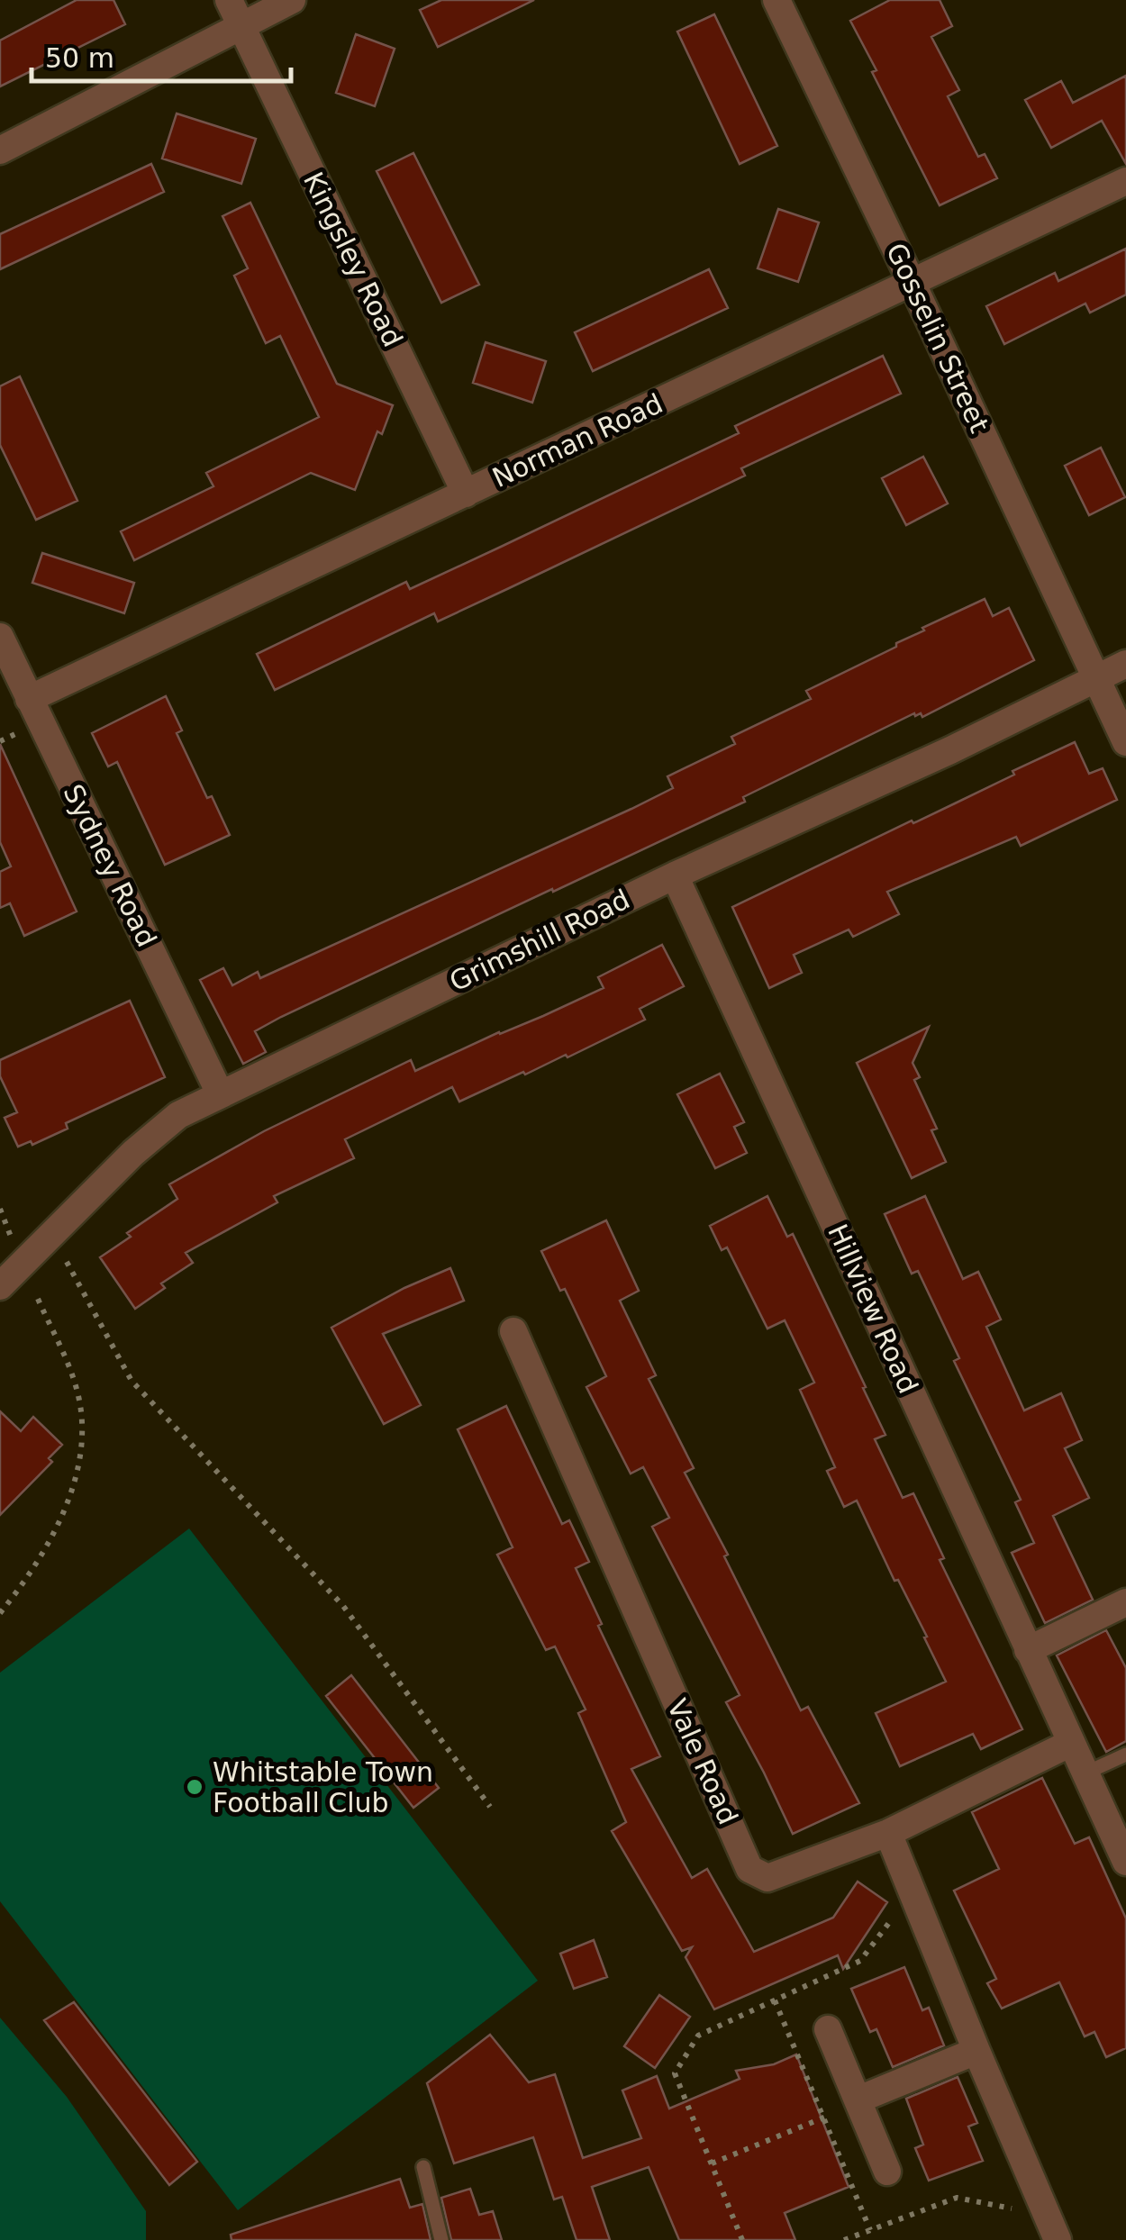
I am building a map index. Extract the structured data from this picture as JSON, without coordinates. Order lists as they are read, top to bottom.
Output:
{
  "streets": {
    "street": [
      "Kingsley Road",
      "Gosselin Street",
      "Norman Road",
      "Sydney Road",
      "Grimshill Road",
      "Hillview Road",
      "Vale Road"
    ]
  },
  "crossings": [
    ["Kingsley Road", "Norman Road"],
    ["Gosselin Street", "Norman Road"],
    ["Gosselin Street", "Grimshill Road"],
    ["Norman Road", "Sydney Road"],
    ["Sydney Road", "Grimshill Road"],
    ["Grimshill Road", "Hillview Road"],
    ["Hillview Road", "Vale Road"]
  ],
  "places": ["Whitstable Town Football Club"],
  "scale_bar": "50 m"
}
